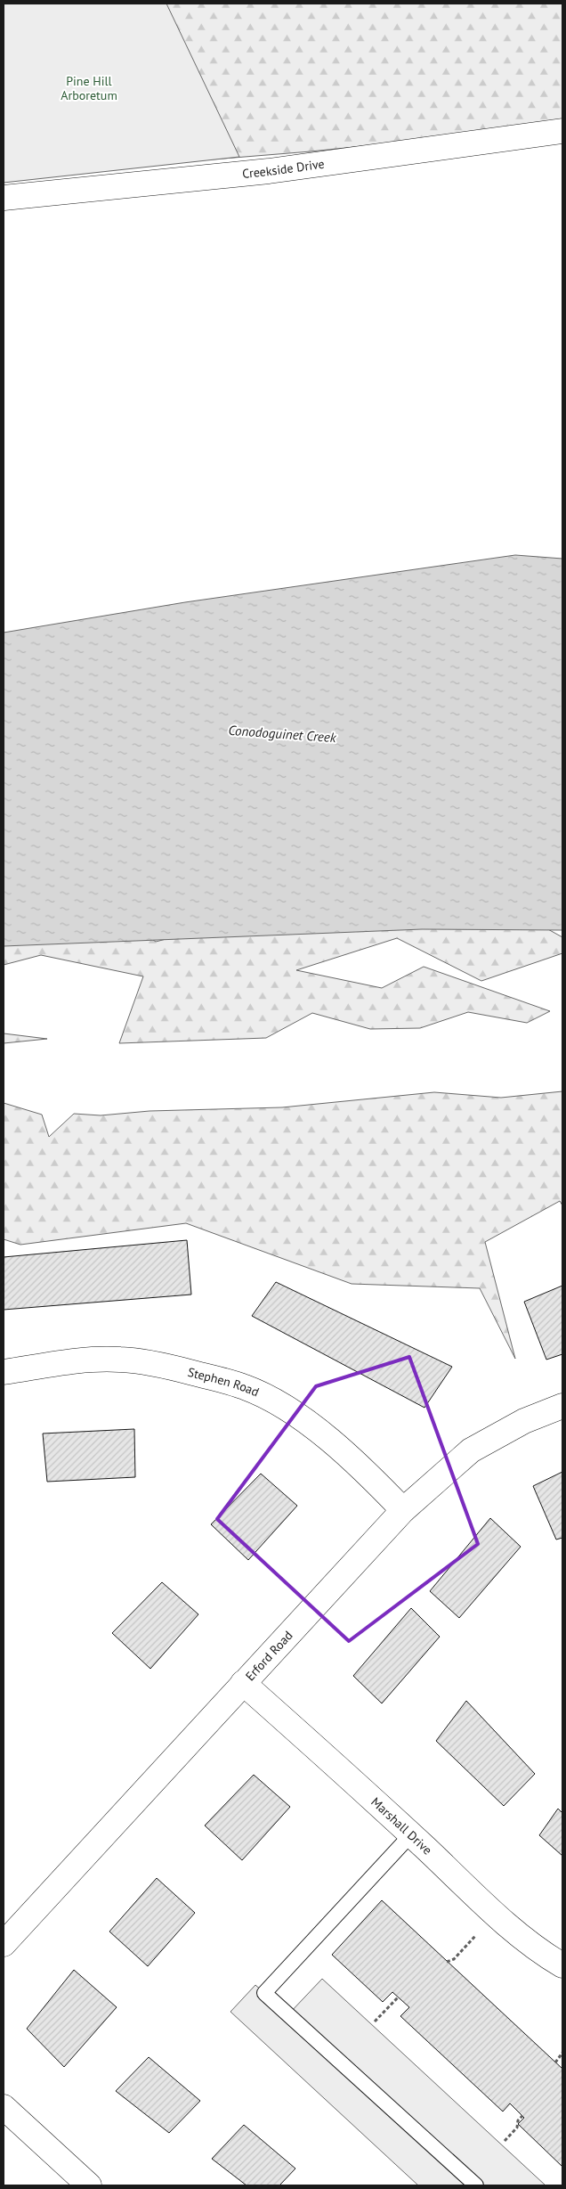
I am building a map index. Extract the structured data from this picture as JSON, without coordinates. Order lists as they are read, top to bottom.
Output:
{
  "streets": {
    "street": [
      "Creekside Drive",
      "Stephen Road",
      "Erford Road",
      "Marshall Drive"
    ]
  },
  "crossings": [
    ["Stephen Road", "Erford Road"],
    ["Erford Road", "Marshall Drive"]
  ],
  "water": ["Conodoguinet Creek"],
  "parks": ["Pine Hill Arboretum"]
}
